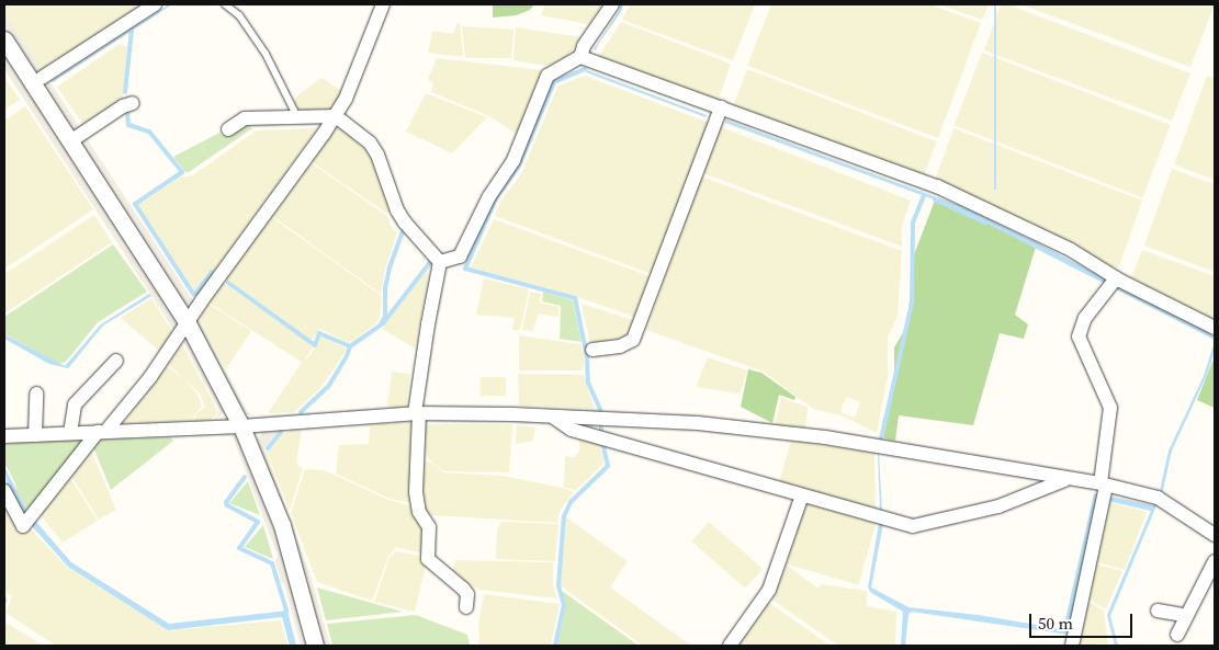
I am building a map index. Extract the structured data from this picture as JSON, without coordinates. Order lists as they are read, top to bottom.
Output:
{
  "scale_bar": "50 m"
}
